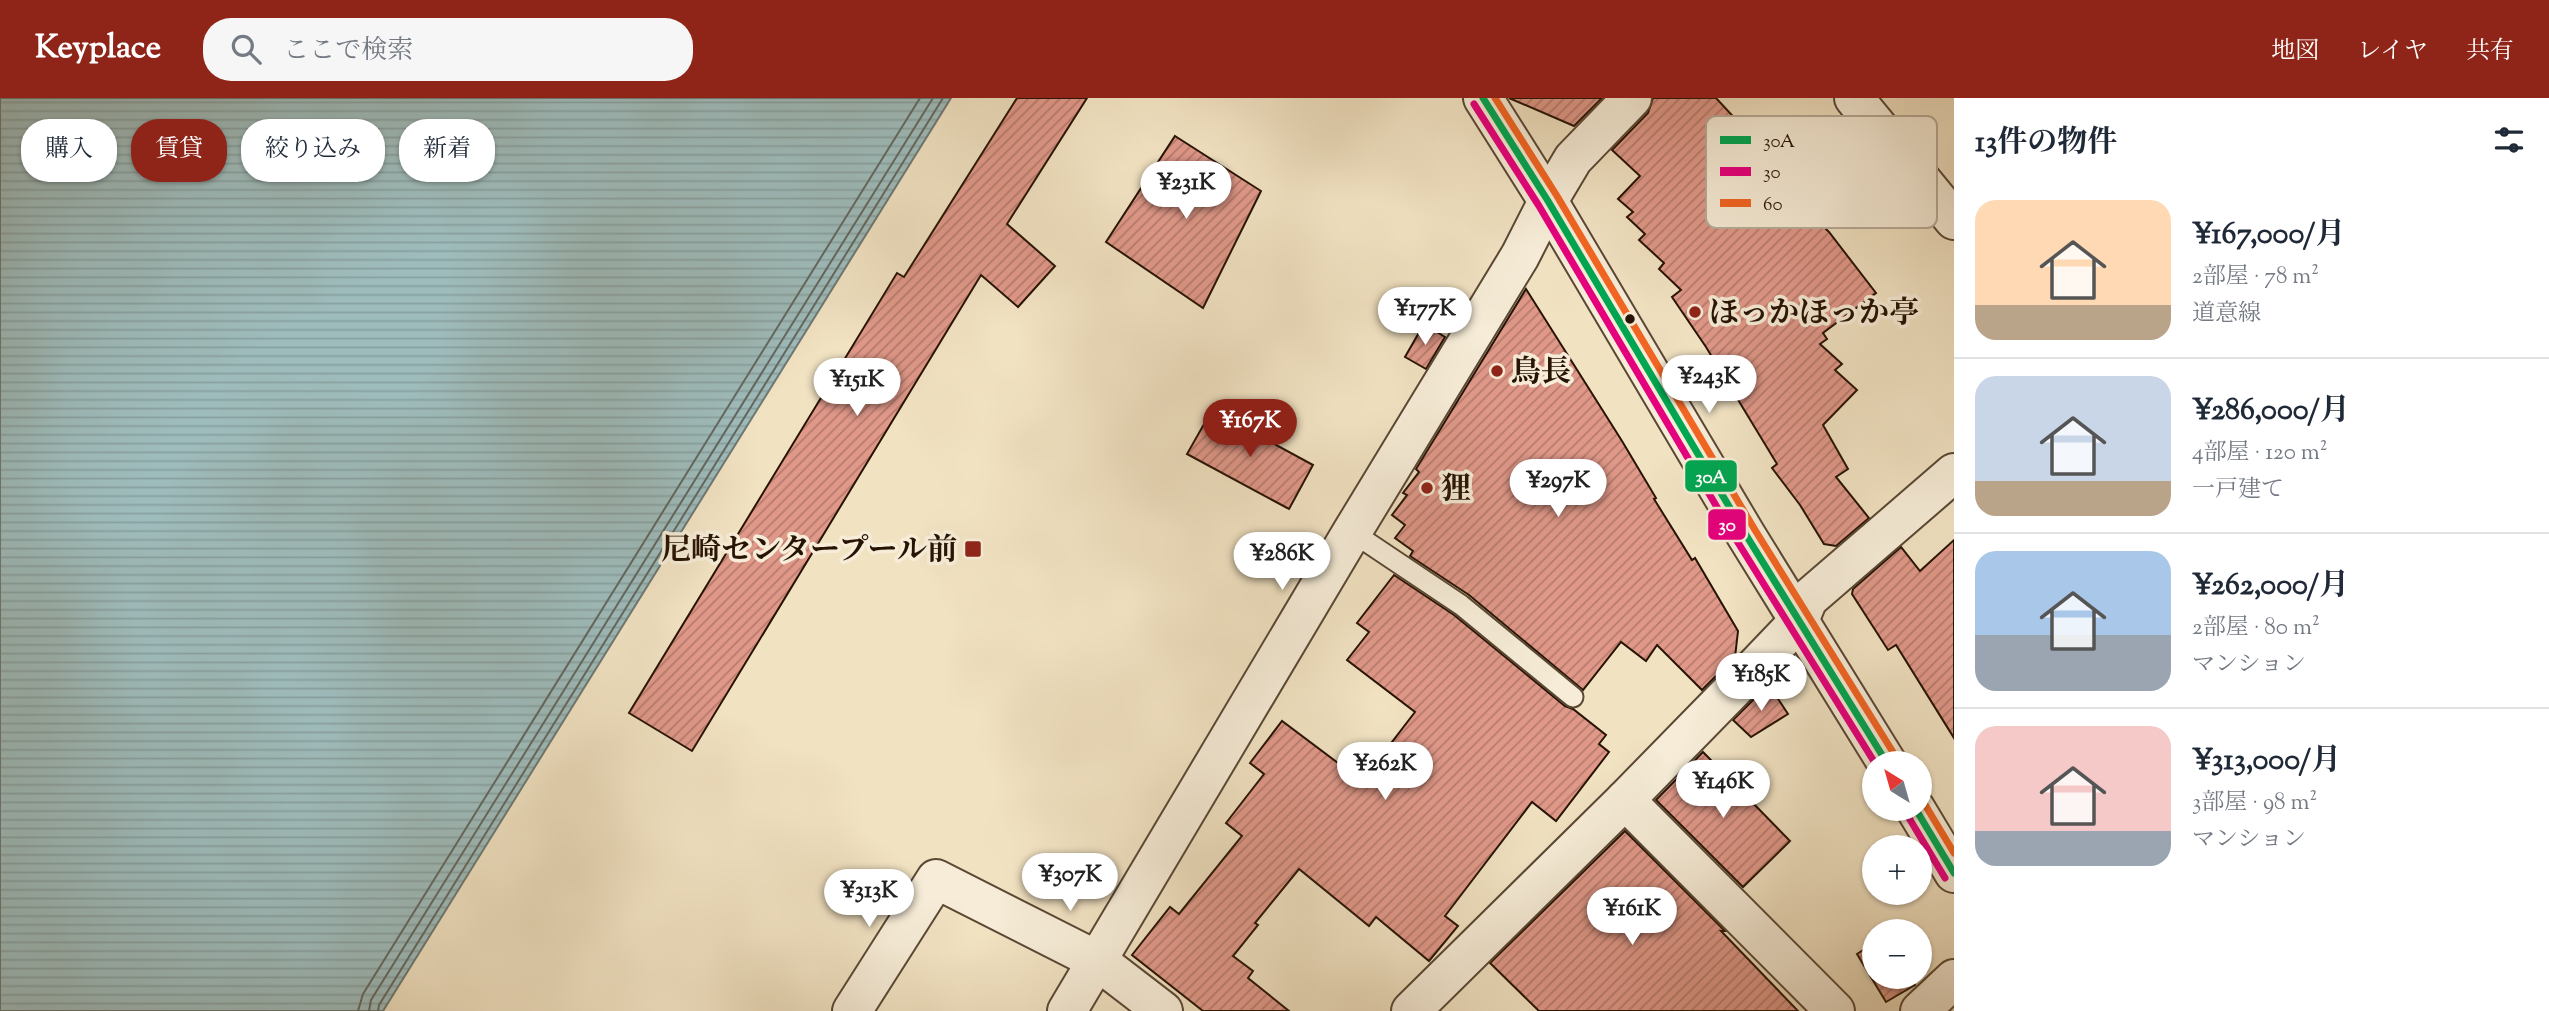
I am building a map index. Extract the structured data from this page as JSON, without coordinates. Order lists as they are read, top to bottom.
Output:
{
  "places": {
    "other": ["ほっかほっか亭", "鳥長", "狸"],
    "transit": ["尼崎センタープール前"]
  },
  "lines": ["transit line 30A", "transit line 60", "transit line 30"],
  "legend": ["30A", "30", "60"],
  "north": "top left",
  "page": {
    "header": "Keyplace",
    "search": "ここで検索",
    "nav": ["地図", "レイヤ", "共有"],
    "heading": "13件の物件",
    "chip": [
      "購入",
      "賃貸",
      "絞り込み",
      "新着"
    ],
    "price": [
      "¥231K",
      "¥177K",
      "¥243K",
      "¥151K",
      "¥167K",
      "¥297K",
      "¥286K",
      "¥185K",
      "¥262K",
      "¥146K",
      "¥307K",
      "¥313K",
      "¥161K"
    ],
    "list": [
      {
        "name": "¥167,000/月",
        "note": "2部屋 · 78 m² · 道意線"
      },
      {
        "name": "¥286,000/月",
        "note": "4部屋 · 120 m² · 一戸建て"
      },
      {
        "name": "¥262,000/月",
        "note": "2部屋 · 80 m² · マンション"
      },
      {
        "name": "¥313,000/月",
        "note": "3部屋 · 98 m² · マンション"
      }
    ],
    "map_buttons": ["+", "−"]
  }
}
